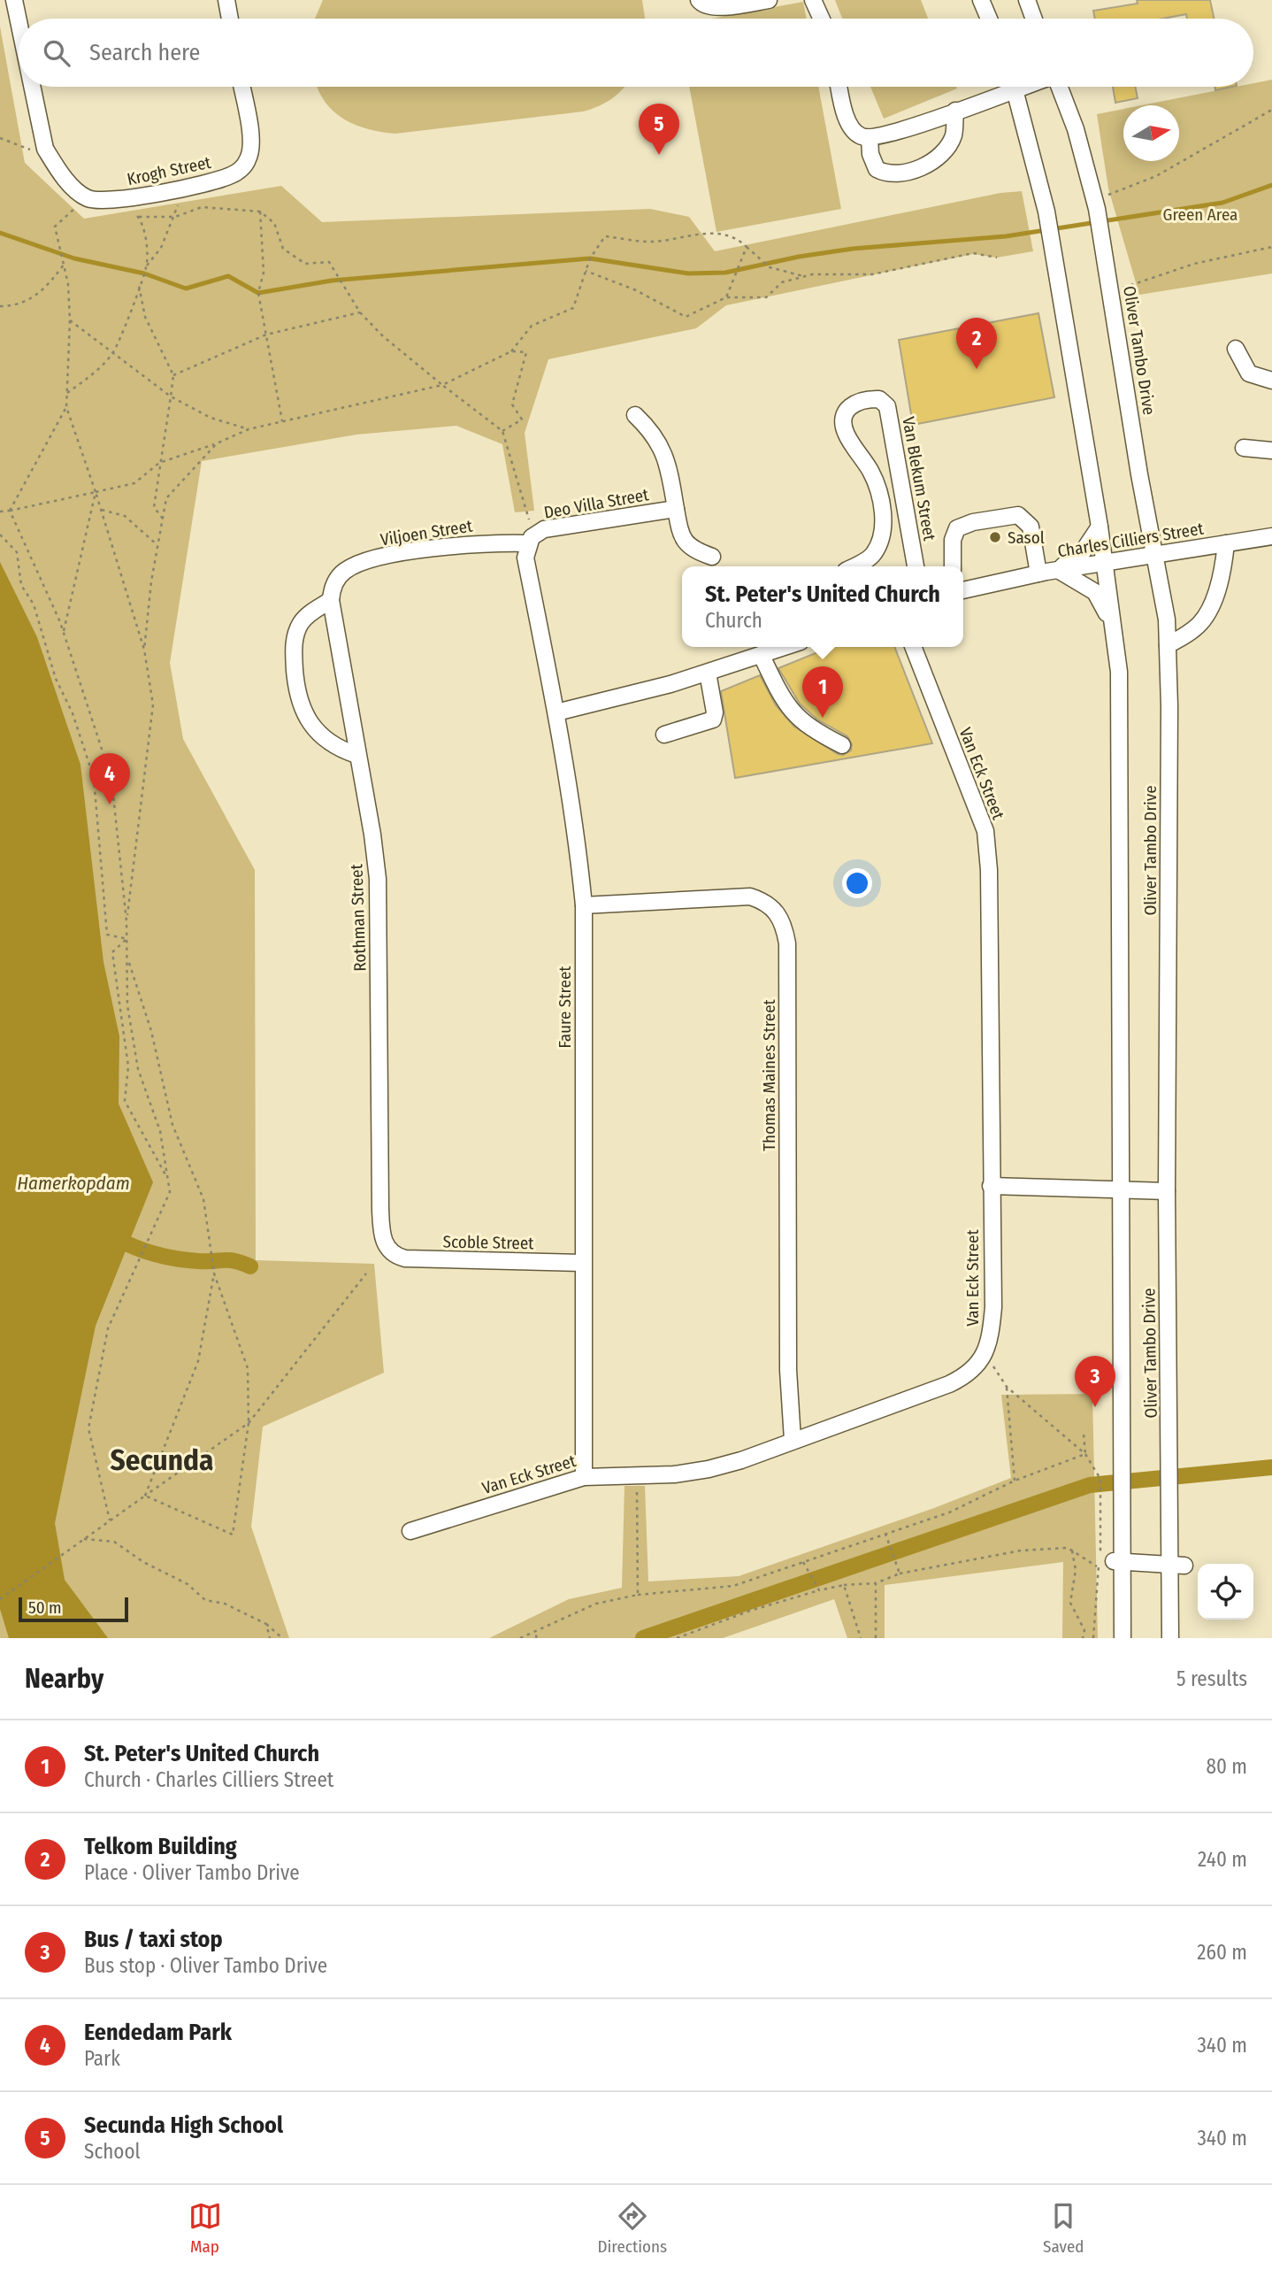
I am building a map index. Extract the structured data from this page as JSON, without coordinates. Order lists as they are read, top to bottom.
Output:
{
  "streets": {
    "street": [
      "Krogh Street",
      "Oliver Tambo Drive",
      "Van Blekum Street",
      "Deo Villa Street",
      "Viljoen Street",
      "Charles Cilliers Street",
      "Van Eck Street",
      "Rothman Street",
      "Faure Street",
      "Thomas Maines Street",
      "Scoble Street"
    ]
  },
  "crossings": [
    ["Oliver Tambo Drive", "Charles Cilliers Street"],
    ["Deo Villa Street", "Viljoen Street"],
    ["Deo Villa Street", "Faure Street"],
    ["Viljoen Street", "Rothman Street"],
    ["Viljoen Street", "Faure Street"],
    ["Van Eck Street", "Faure Street"],
    ["Van Eck Street", "Thomas Maines Street"],
    ["Rothman Street", "Scoble Street"],
    ["Faure Street", "Thomas Maines Street"],
    ["Faure Street", "Scoble Street"]
  ],
  "districts": ["Secunda"],
  "water": ["Hamerkopdam"],
  "parks": ["Green Area"],
  "places": ["Sasol"],
  "scale_bar": "50 m",
  "north": "right",
  "page": {
    "search": "Search here",
    "pins": [
      "5",
      "2",
      "1",
      "4",
      "3"
    ],
    "popup": ["St. Peter's United Church", "Church"],
    "scale": "50 m",
    "heading": ["Nearby", "5 results"],
    "list": [
      {
        "mark": "1",
        "name": "St. Peter's United Church",
        "note": "Church · Charles Cilliers Street",
        "value": "80 m"
      },
      {
        "mark": "2",
        "name": "Telkom Building",
        "note": "Place · Oliver Tambo Drive",
        "value": "240 m"
      },
      {
        "mark": "3",
        "name": "Bus / taxi stop",
        "note": "Bus stop · Oliver Tambo Drive",
        "value": "260 m"
      },
      {
        "mark": "4",
        "name": "Eendedam Park",
        "note": "Park",
        "value": "340 m"
      },
      {
        "mark": "5",
        "name": "Secunda High School",
        "note": "School",
        "value": "340 m"
      }
    ],
    "nav": ["Map", "Directions", "Saved"]
  }
}
